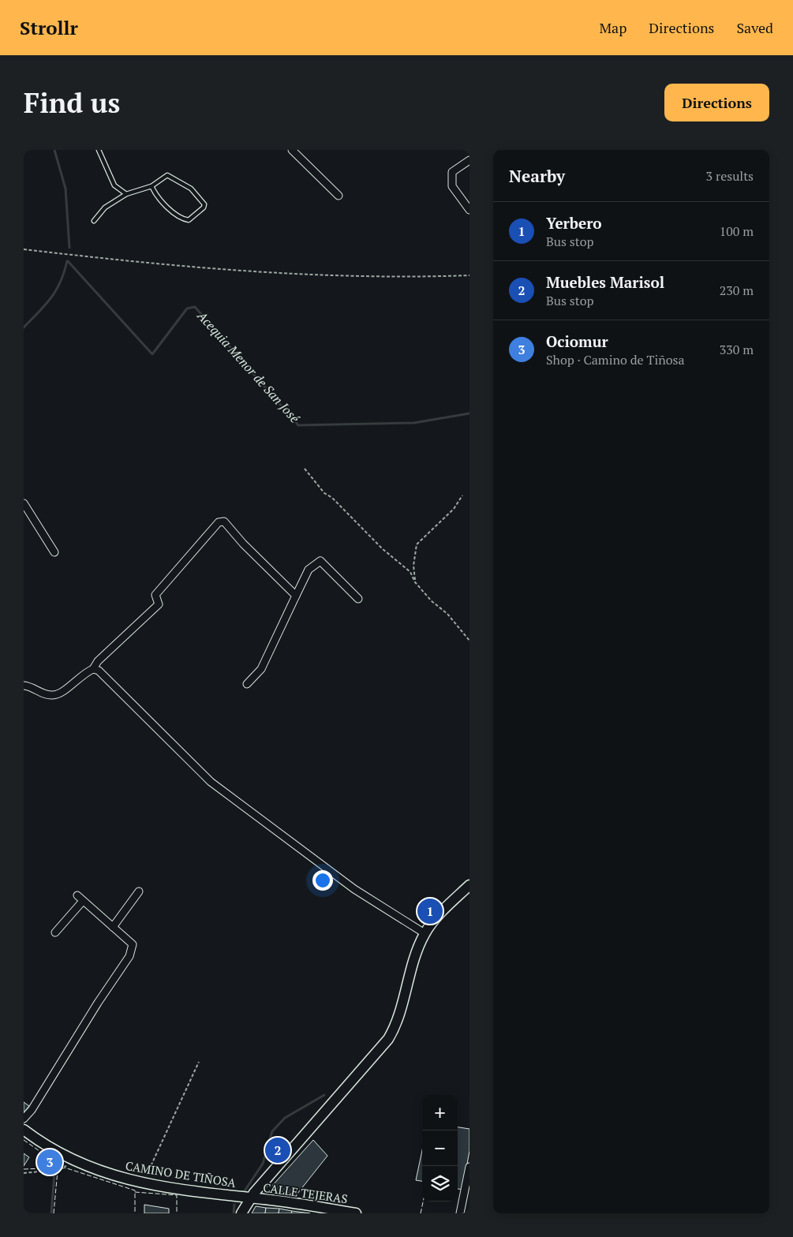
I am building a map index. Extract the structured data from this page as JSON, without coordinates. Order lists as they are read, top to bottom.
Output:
{
  "streets": {
    "main road": ["CAMINO DE TIÑOSA", "CALLE TEJERAS"]
  },
  "crossings": [
    ["CAMINO DE TIÑOSA", "CALLE TEJERAS"]
  ],
  "water": ["Acequia Menor de San José"],
  "page": {
    "header": "Strollr",
    "nav": ["Map", "Directions", "Saved"],
    "buttons": "Directions",
    "title": "Find us",
    "heading": ["Nearby", "3 results"],
    "list": [
      {
        "mark": "1",
        "name": "Yerbero",
        "note": "Bus stop",
        "value": "100 m"
      },
      {
        "mark": "2",
        "name": "Muebles Marisol",
        "note": "Bus stop",
        "value": "230 m"
      },
      {
        "mark": "3",
        "name": "Ociomur",
        "note": "Shop · Camino de Tiñosa",
        "value": "330 m"
      }
    ],
    "pins": ["1", "2", "3"],
    "map_buttons": ["+", "−"]
  }
}
